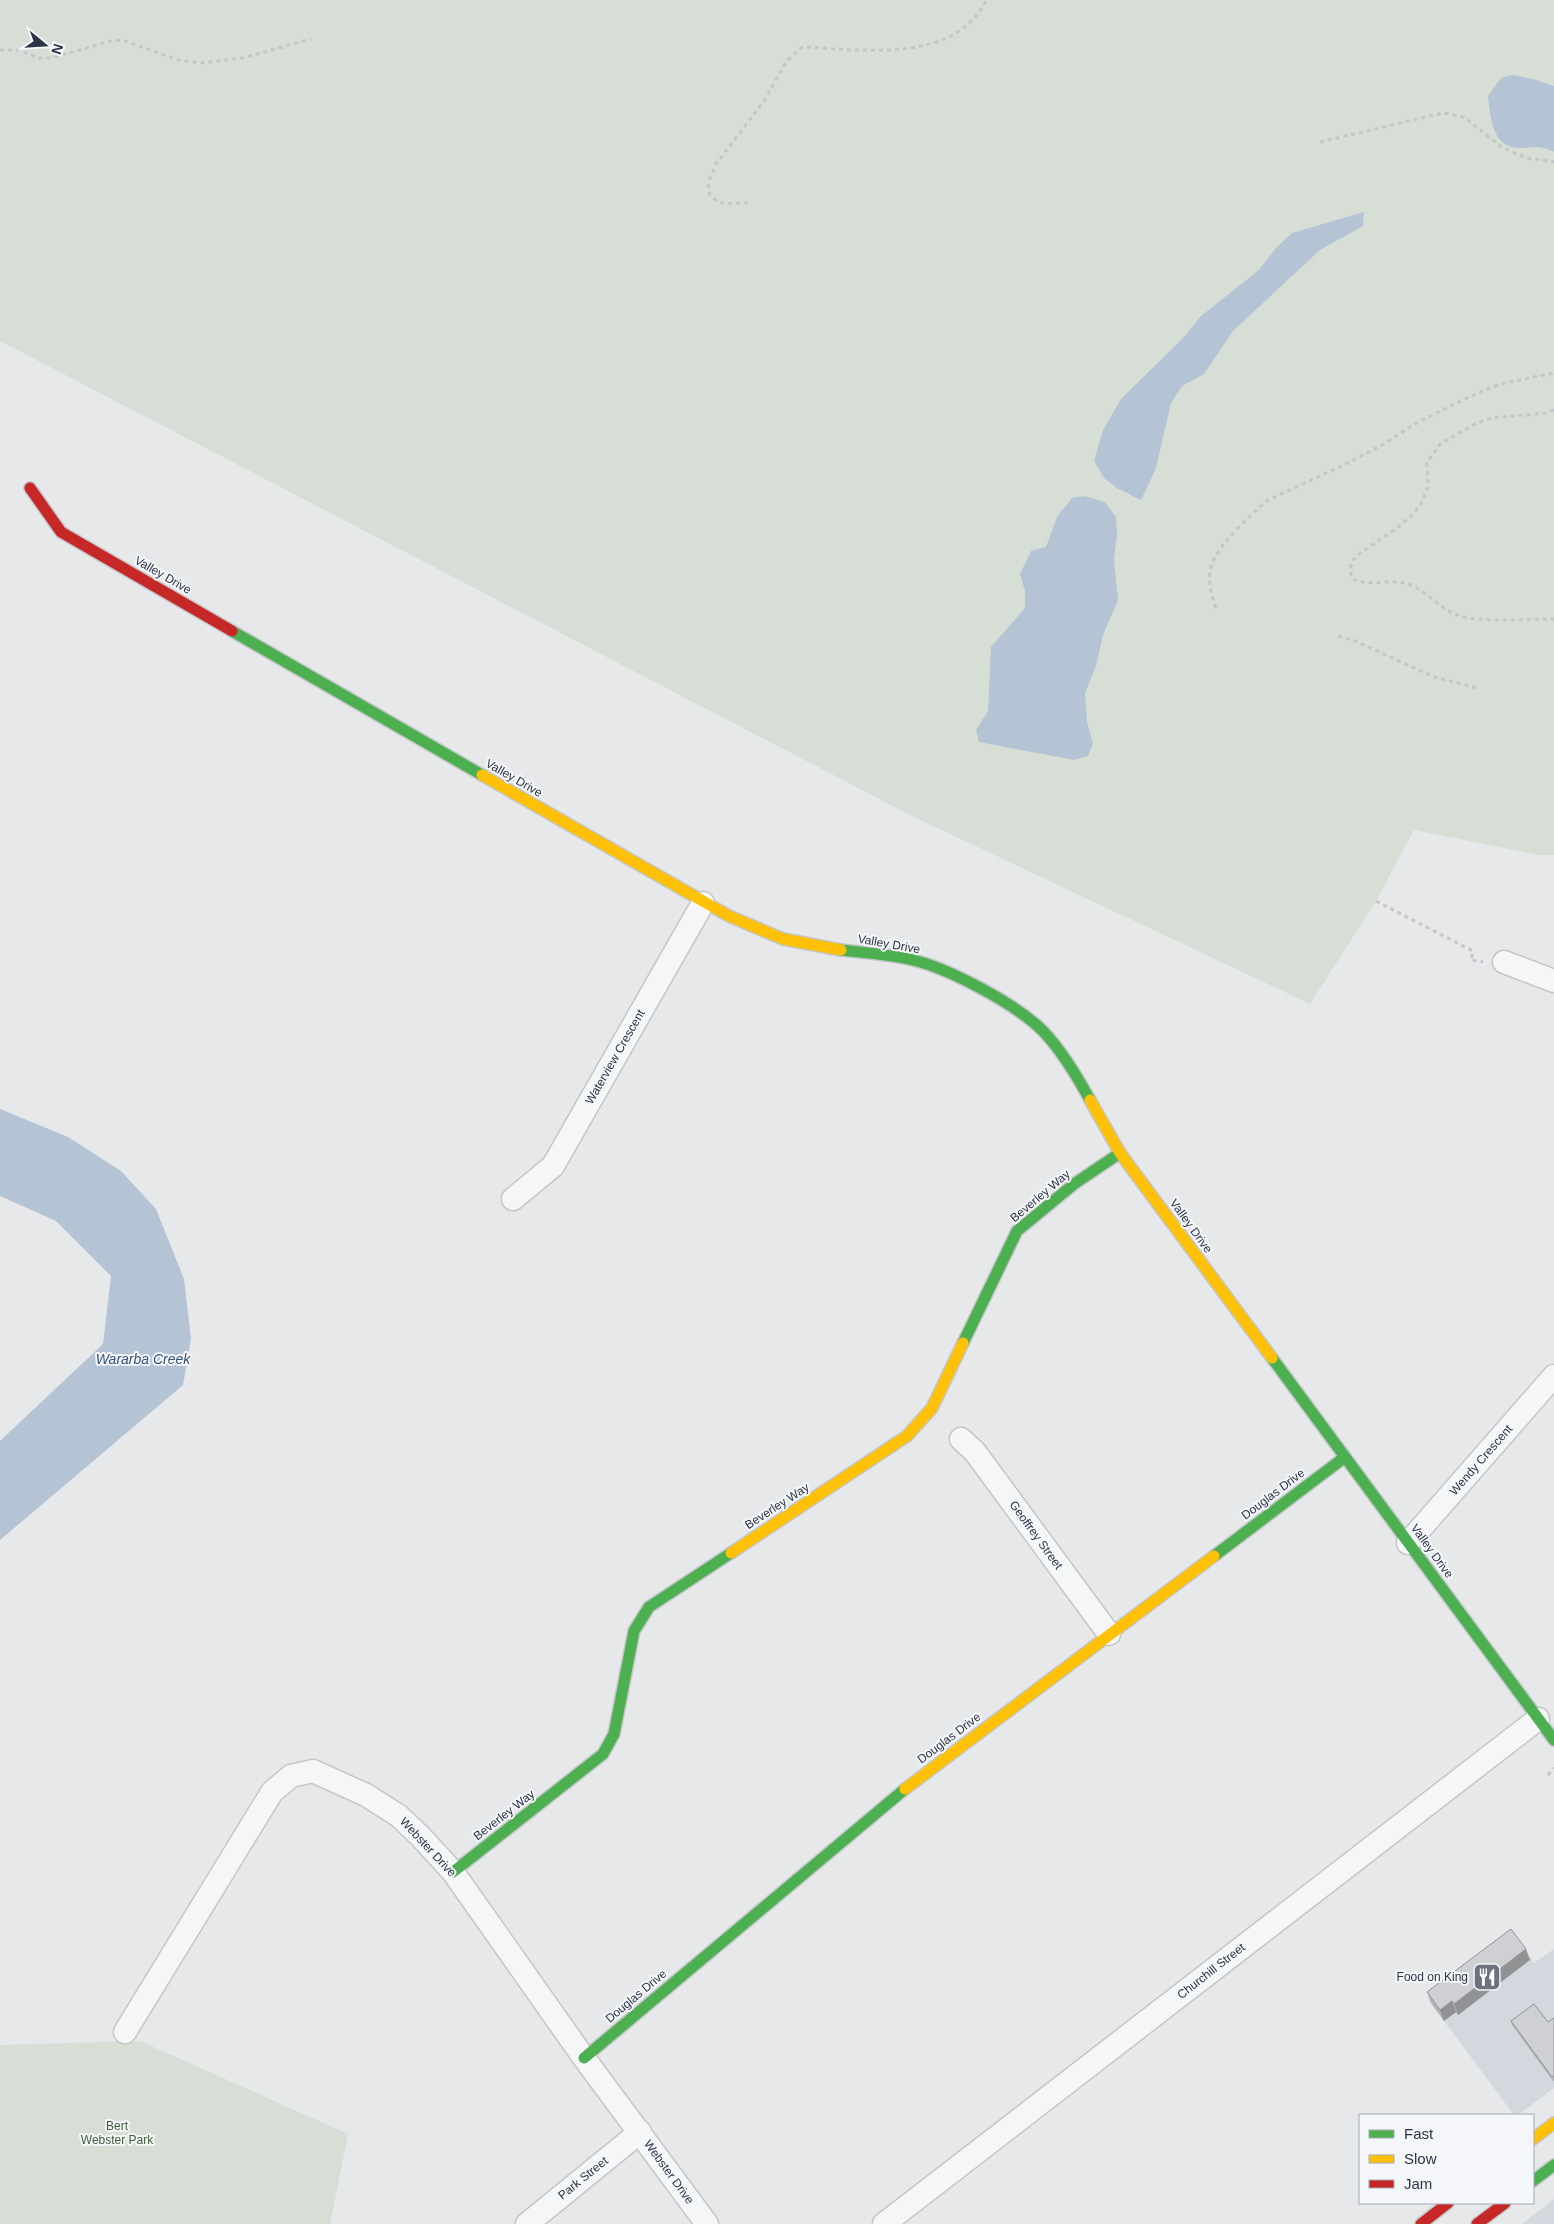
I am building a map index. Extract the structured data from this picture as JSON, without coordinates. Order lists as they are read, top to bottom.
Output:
{
  "streets": {
    "street": [
      "Valley Drive",
      "Waterview Crescent",
      "Beverley Way",
      "Wendy Crescent",
      "Douglas Drive",
      "Geoffrey Street",
      "Webster Drive",
      "Churchill Street",
      "Park Street"
    ]
  },
  "crossings": [
    ["Valley Drive", "Waterview Crescent"],
    ["Valley Drive", "Beverley Way"],
    ["Valley Drive", "Wendy Crescent"],
    ["Valley Drive", "Douglas Drive"],
    ["Valley Drive", "Churchill Street"],
    ["Beverley Way", "Webster Drive"],
    ["Douglas Drive", "Geoffrey Street"],
    ["Douglas Drive", "Webster Drive"],
    ["Webster Drive", "Park Street"]
  ],
  "water": ["Wararba Creek"],
  "parks": ["Bert Webster Park"],
  "places": {
    "restaurant": ["Food on King"]
  },
  "legend": ["Fast", "Slow", "Jam"],
  "north": "right"
}
